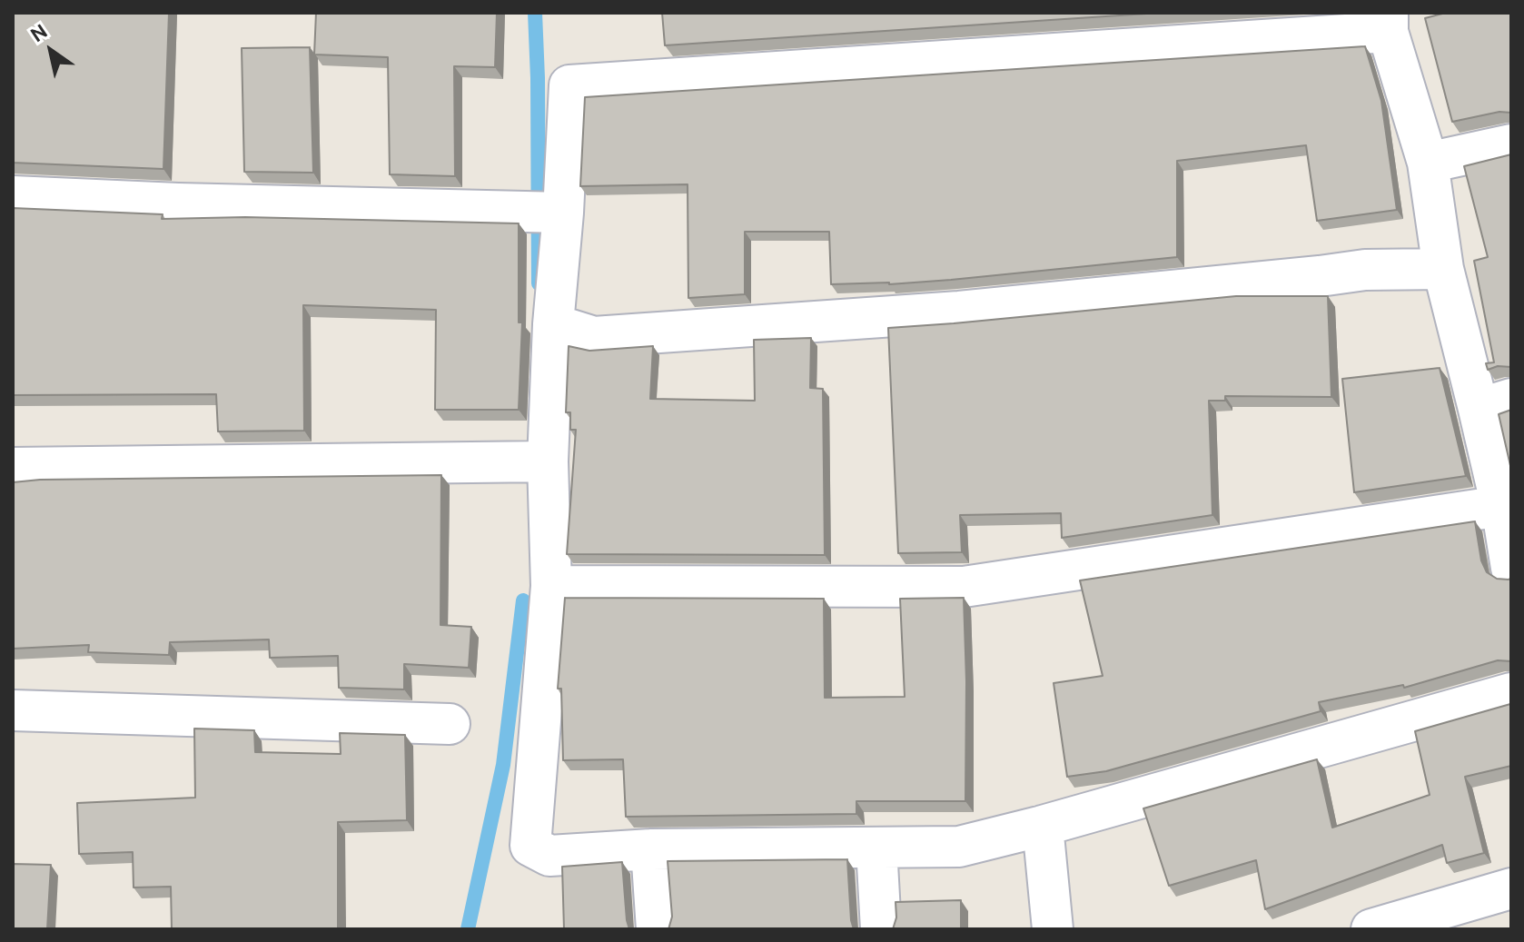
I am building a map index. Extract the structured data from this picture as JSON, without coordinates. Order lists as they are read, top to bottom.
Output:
{
  "north": "top left"
}
